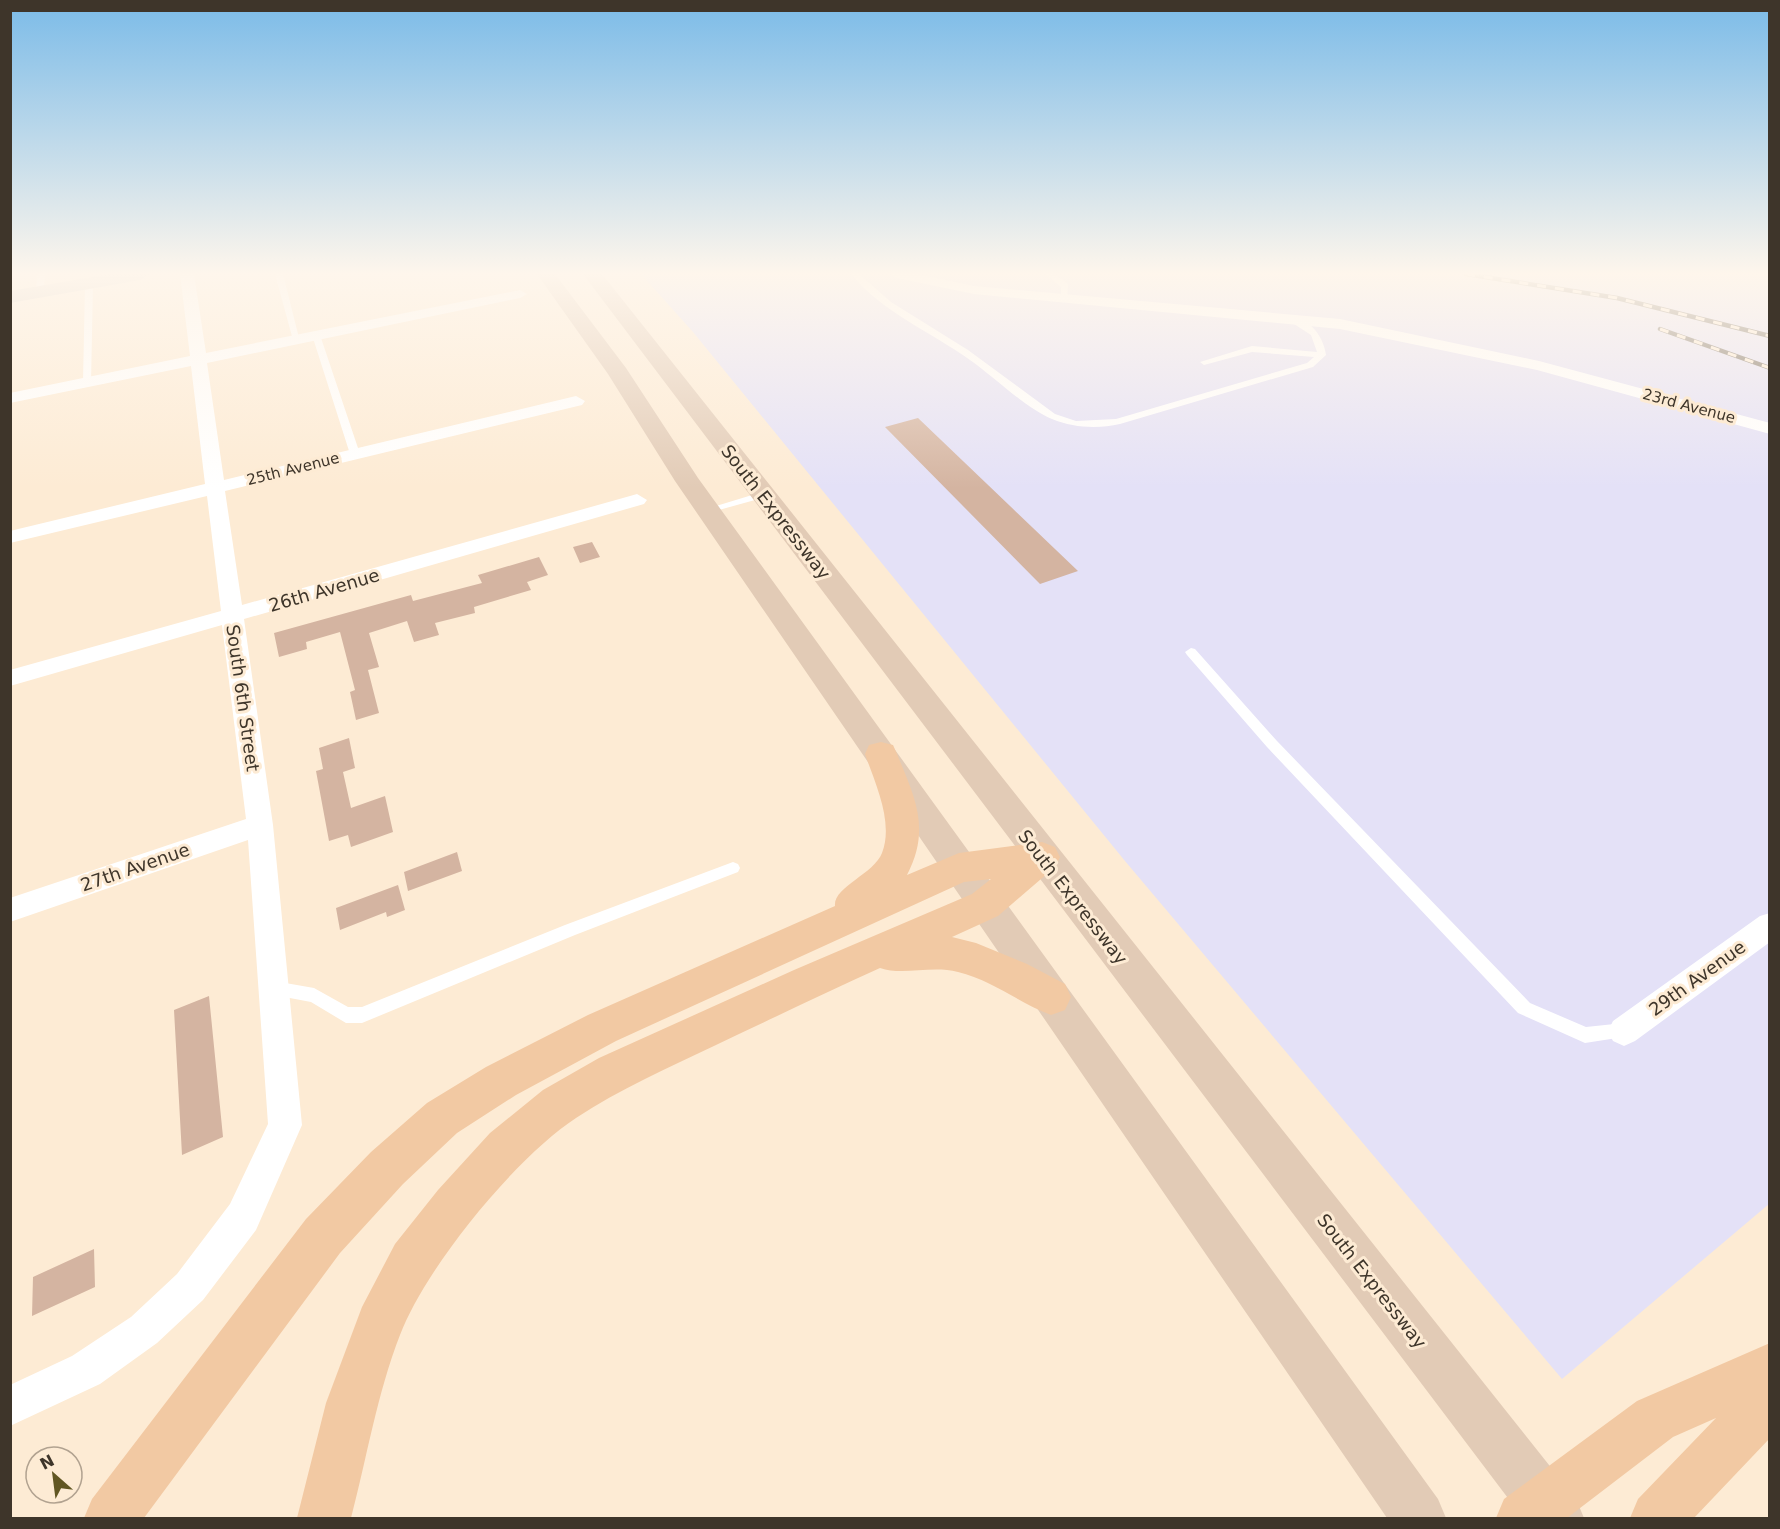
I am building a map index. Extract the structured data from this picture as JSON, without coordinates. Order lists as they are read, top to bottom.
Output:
{
  "streets": {
    "main road": ["South Expressway"],
    "street": [
      "23rd Avenue",
      "25th Avenue",
      "26th Avenue",
      "South 6th Street",
      "27th Avenue",
      "29th Avenue"
    ]
  },
  "crossings": [
    ["25th Avenue", "South 6th Street"],
    ["26th Avenue", "South 6th Street"],
    ["South 6th Street", "27th Avenue"]
  ],
  "north": "top left"
}
